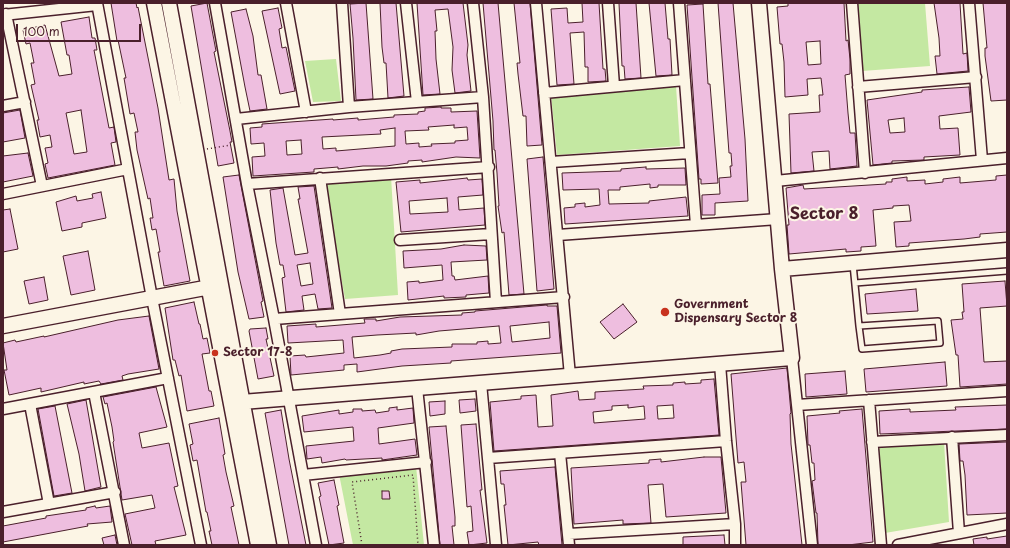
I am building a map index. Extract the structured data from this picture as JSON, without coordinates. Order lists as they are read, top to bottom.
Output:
{
  "districts": ["Sector 8"],
  "places": ["Government Dispensary Sector 8", "Sector 17-8"],
  "scale_bar": "100 m"
}
